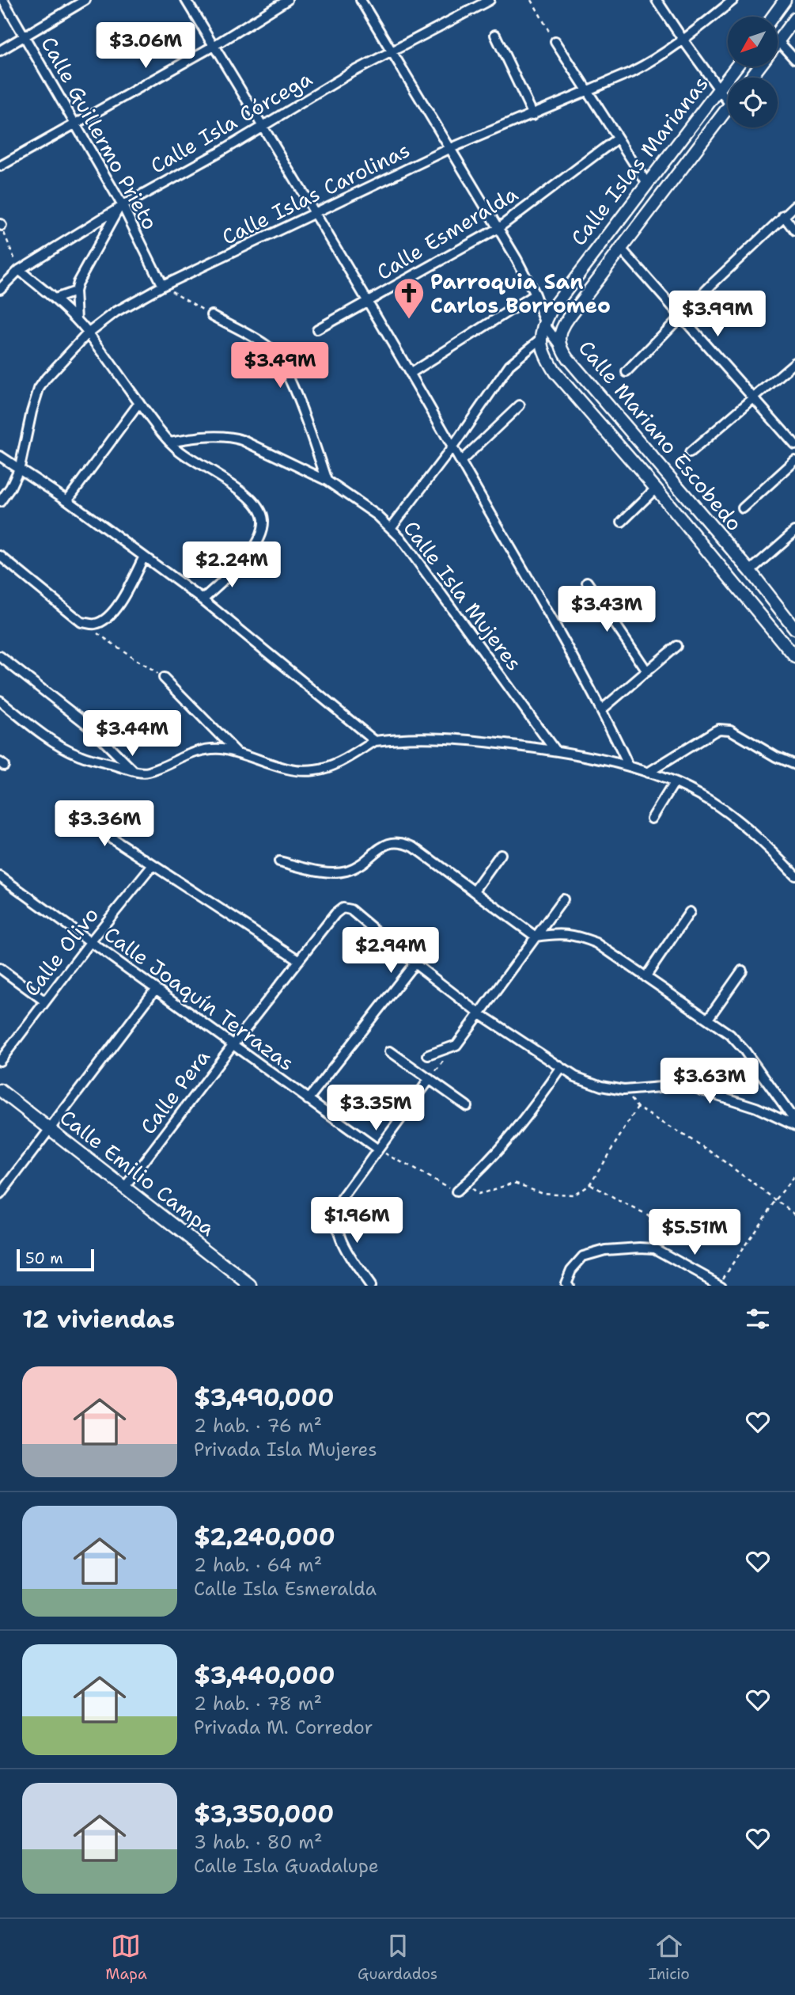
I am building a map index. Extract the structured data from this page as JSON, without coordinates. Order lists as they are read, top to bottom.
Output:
{
  "streets": {
    "main road": ["Calle Islas Marianas", "Calle Mariano Escobedo", "Calle Emilio Campa"],
    "street": [
      "Calle Isla Córcega",
      "Calle Guillermo Prieto",
      "Calle Islas Carolinas",
      "Calle Esmeralda",
      "Calle Isla Mujeres",
      "Calle Olivo",
      "Calle Joaquín Terrazas",
      "Calle Pera"
    ]
  },
  "crossings": [
    ["Calle Isla Córcega", "Calle Guillermo Prieto"],
    ["Calle Isla Córcega", "Calle Mariano Escobedo"],
    ["Calle Guillermo Prieto", "Calle Islas Carolinas"],
    ["Calle Islas Marianas", "Calle Mariano Escobedo"],
    ["Calle Islas Carolinas", "Calle Mariano Escobedo"],
    ["Calle Esmeralda", "Calle Mariano Escobedo"],
    ["Calle Olivo", "Calle Joaquín Terrazas"],
    ["Calle Joaquín Terrazas", "Calle Pera"],
    ["Calle Pera", "Calle Emilio Campa"]
  ],
  "places": {
    "church": ["Parroquia San Carlos Borromeo"]
  },
  "scale_bar": "50 m",
  "north": "bottom left",
  "page": {
    "price": [
      "$3.06M",
      "$3.99M",
      "$3.49M",
      "$2.24M",
      "$3.43M",
      "$3.44M",
      "$3.36M",
      "$2.94M",
      "$3.63M",
      "$3.35M",
      "$1.96M",
      "$5.51M"
    ],
    "scale": "50 m",
    "heading": "12 viviendas",
    "list": [
      {
        "name": "$3,490,000",
        "note": "2 hab. · 76 m² · Privada Isla Mujeres"
      },
      {
        "name": "$2,240,000",
        "note": "2 hab. · 64 m² · Calle Isla Esmeralda"
      },
      {
        "name": "$3,440,000",
        "note": "2 hab. · 78 m² · Privada M. Corredor"
      },
      {
        "name": "$3,350,000",
        "note": "3 hab. · 80 m² · Calle Isla Guadalupe"
      }
    ],
    "tabs": ["Mapa", "Guardados", "Inicio"]
  }
}
